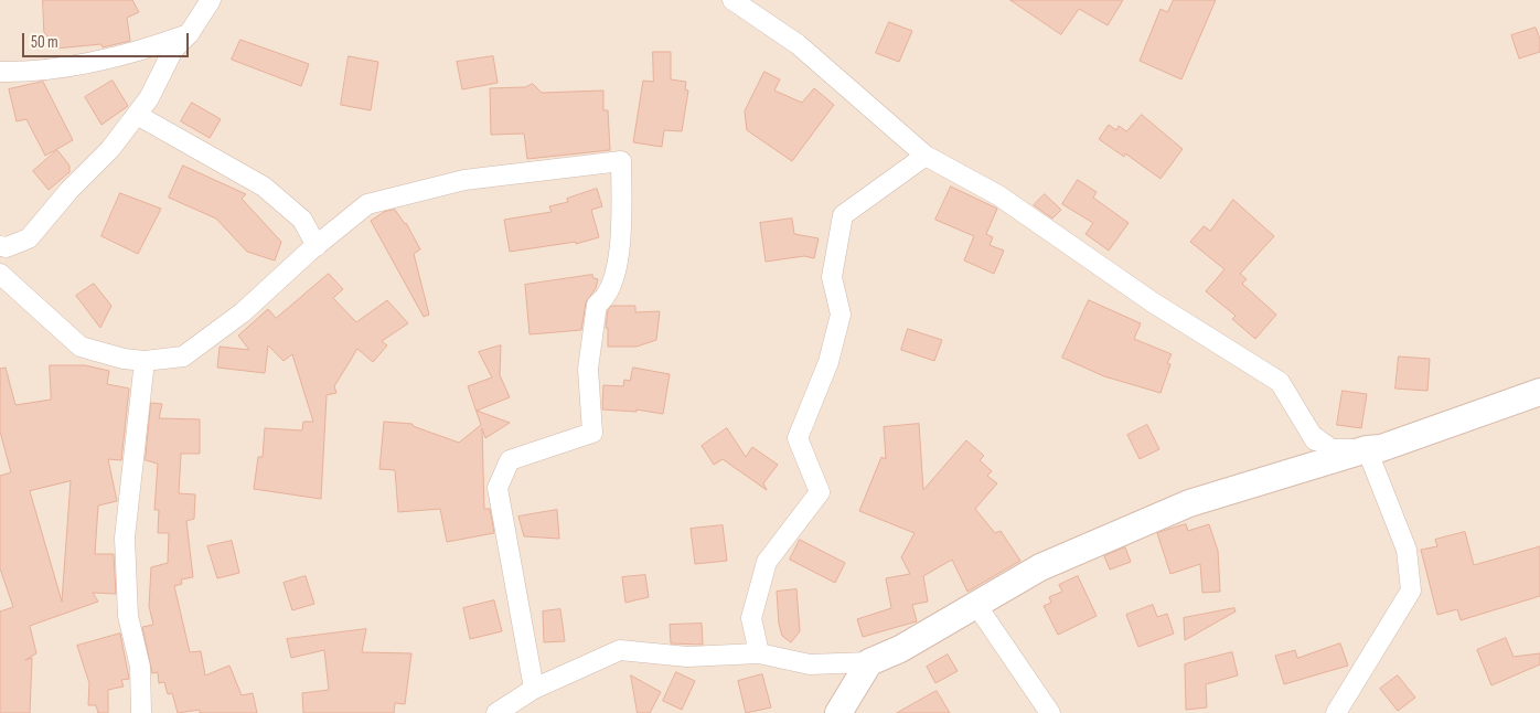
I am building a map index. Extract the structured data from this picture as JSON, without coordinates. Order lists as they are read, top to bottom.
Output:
{
  "scale_bar": "50 m"
}
